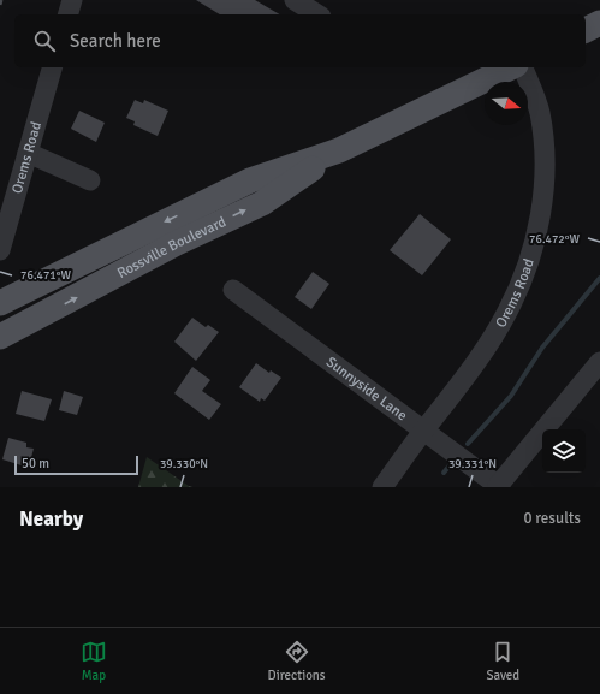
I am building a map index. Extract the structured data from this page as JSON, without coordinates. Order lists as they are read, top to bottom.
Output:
{
  "streets": {
    "main road": ["Rossville Boulevard"],
    "street": ["Orems Road", "Sunnyside Lane"]
  },
  "crossings": [
    ["Orems Road", "Sunnyside Lane"]
  ],
  "scale_bar": "50 m",
  "north": "right",
  "page": {
    "search": "Search here",
    "scale": "50 m",
    "heading": ["Nearby", "0 results"],
    "nav": ["Map", "Directions", "Saved"]
  },
  "coordinates": [
    "76.472°W",
    "76.471°W",
    "39.330°N",
    "39.331°N"
  ]
}
